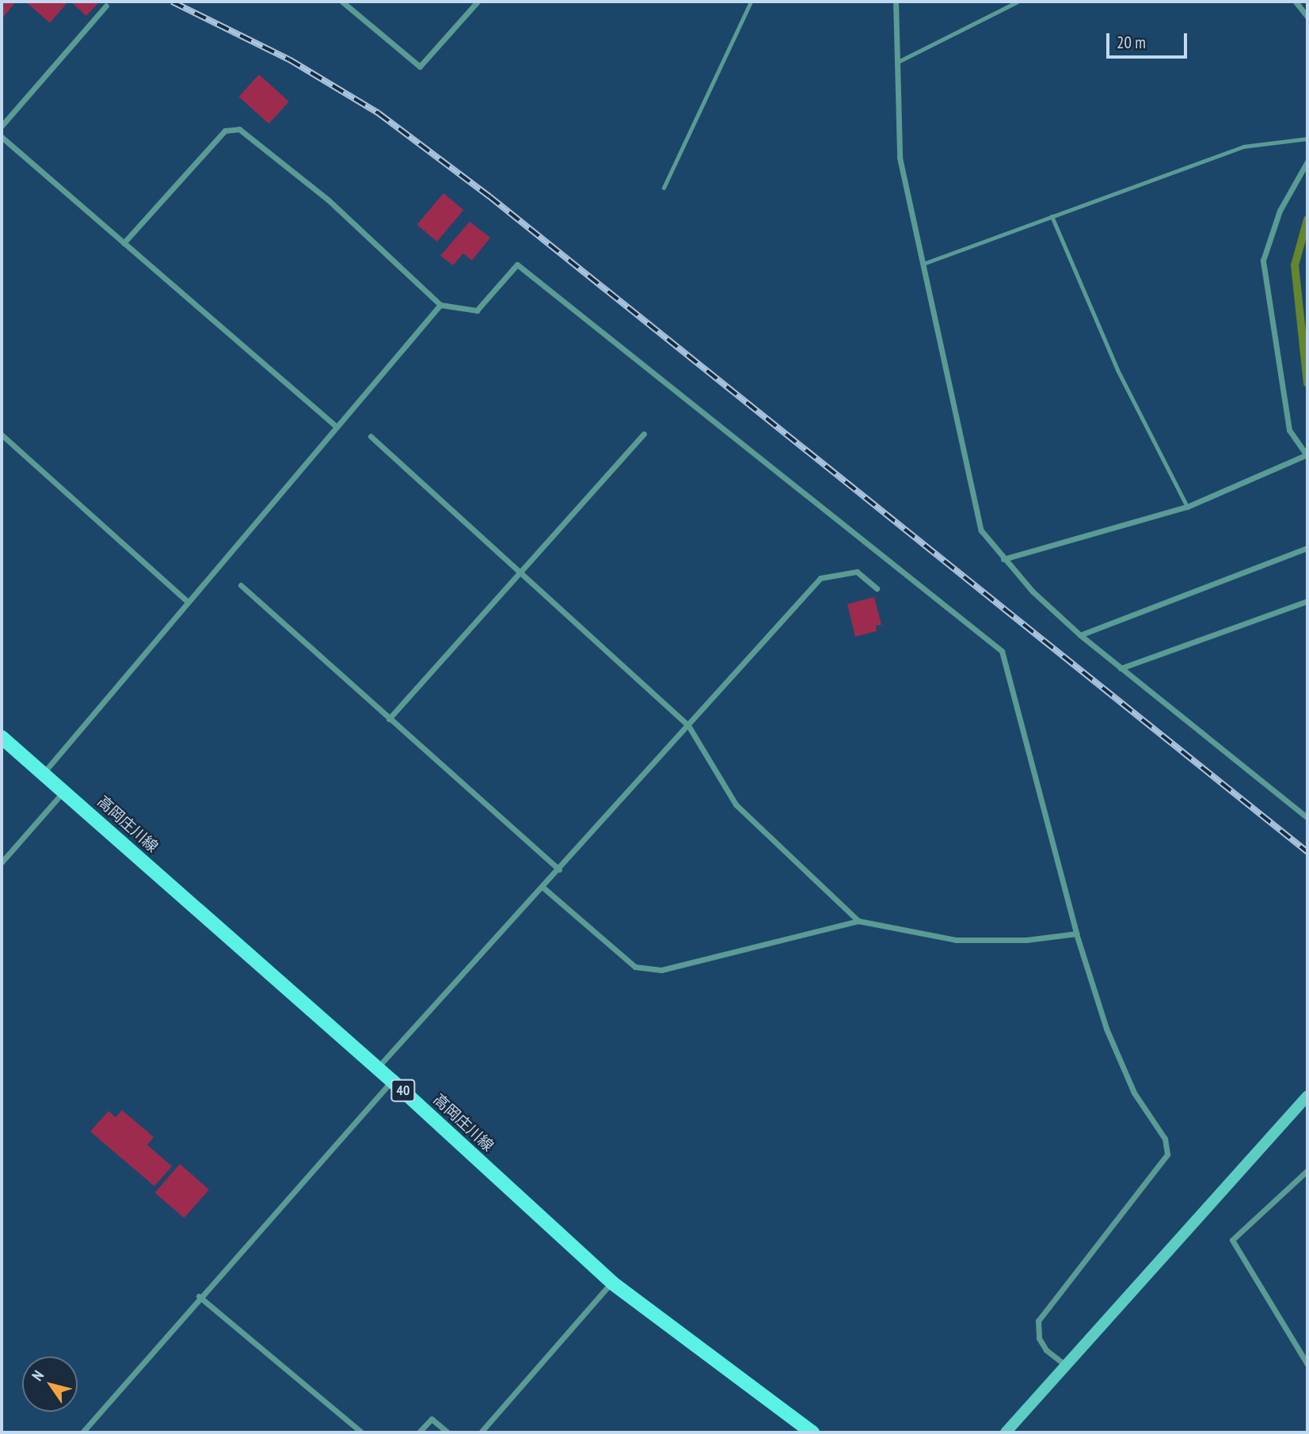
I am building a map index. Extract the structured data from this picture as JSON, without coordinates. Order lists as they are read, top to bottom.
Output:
{
  "streets": {
    "main road": ["高岡庄川線", "40"]
  },
  "scale_bar": "20 m",
  "north": "top left"
}
